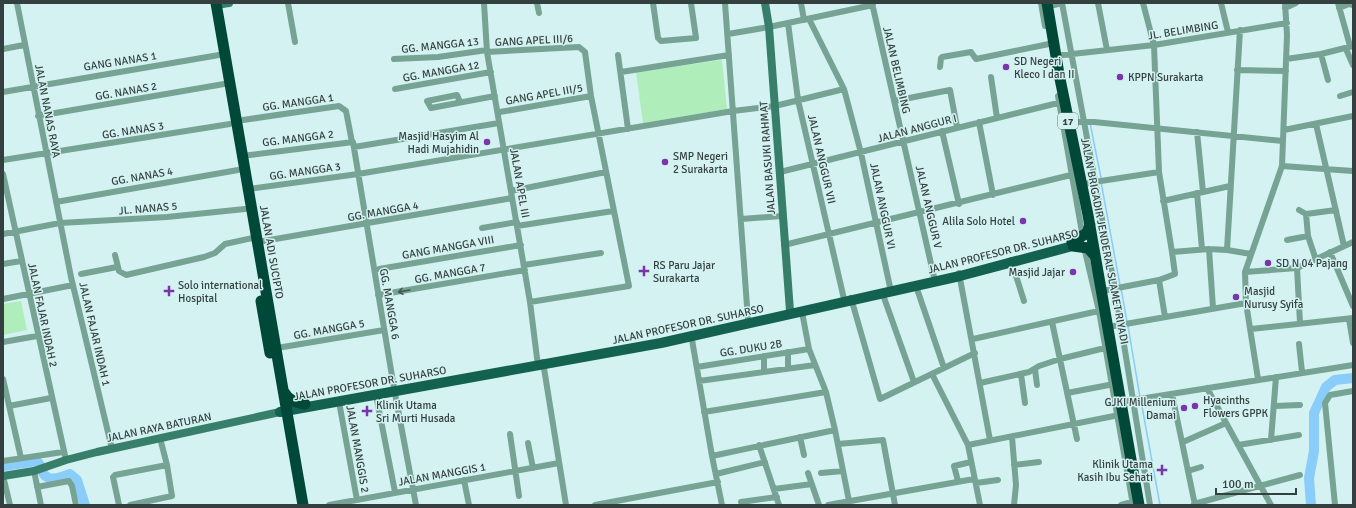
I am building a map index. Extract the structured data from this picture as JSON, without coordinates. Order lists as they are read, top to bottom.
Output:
{
  "streets": {
    "highway": ["17", "JALAN BRIGADIR JENDERAL SLAMET RIYADI", "JALAN ADI SUCIPTO"],
    "main road": ["JALAN PROFESOR DR. SUHARSO"],
    "street": [
      "JL. BELIMBING",
      "GANG APEL III/6",
      "GG. MANGGA 13",
      "GANG NANAS 1",
      "JALAN BELIMBING",
      "GG. MANGGA 12",
      "GG. NANAS 2",
      "GANG APEL III/5",
      "GG. MANGGA 1",
      "JALAN NANAS RAYA",
      "JALAN ANGGUR I",
      "GG. NANAS 3",
      "GG. MANGGA 2",
      "JALAN BASUKI RAHMAT",
      "JALAN ANGGUR VII",
      "GG. MANGGA 3",
      "GG. NANAS 4",
      "JALAN APEL III",
      "JALAN ANGGUR VI",
      "JALAN ANGGUR V",
      "JL. NANAS 5",
      "GG. MANGGA 4",
      "GANG MANGGA VIII",
      "GG. MANGGA 7",
      "GG. MANGGA 6",
      "JALAN FAJAR INDAH 2",
      "GG. MANGGA 5",
      "JALAN FAJAR INDAH 1",
      "GG. DUKU 2B",
      "JALAN RAYA BATURAN",
      "JALAN MANGGIS 2",
      "JALAN MANGGIS 1"
    ]
  },
  "crossings": [
    ["JL. BELIMBING", "JALAN BRIGADIR JENDERAL SLAMET RIYADI"],
    ["GANG APEL III/6", "GG. MANGGA 13"],
    ["GANG APEL III/6", "GANG APEL III/5"],
    ["GANG APEL III/6", "JALAN APEL III"],
    ["GG. MANGGA 13", "JALAN APEL III"],
    ["GANG NANAS 1", "JALAN NANAS RAYA"],
    ["GANG NANAS 1", "JALAN ADI SUCIPTO"],
    ["JALAN BELIMBING", "JALAN ANGGUR I"],
    ["JALAN BELIMBING", "JALAN ANGGUR V"],
    ["GG. MANGGA 12", "JALAN APEL III"],
    ["GG. NANAS 2", "JALAN NANAS RAYA"],
    ["GG. NANAS 2", "JALAN ADI SUCIPTO"],
    ["GG. MANGGA 1", "GG. MANGGA 2"],
    ["GG. MANGGA 1", "GG. MANGGA 3"],
    ["GG. MANGGA 1", "GG. MANGGA 6"],
    ["JALAN NANAS RAYA", "GG. NANAS 3"],
    ["JALAN NANAS RAYA", "GG. NANAS 4"],
    ["JALAN NANAS RAYA", "JL. NANAS 5"],
    ["JALAN NANAS RAYA", "JALAN FAJAR INDAH 1"],
    ["17", "JALAN BRIGADIR JENDERAL SLAMET RIYADI"],
    ["JALAN ANGGUR I", "JALAN BASUKI RAHMAT"],
    ["JALAN ANGGUR I", "JALAN ANGGUR VII"],
    ["JALAN ANGGUR I", "JALAN ANGGUR VI"],
    ["JALAN ANGGUR I", "JALAN ANGGUR V"],
    ["JALAN ANGGUR I", "JALAN BRIGADIR JENDERAL SLAMET RIYADI"],
    ["GG. NANAS 3", "JALAN ADI SUCIPTO"],
    ["GG. MANGGA 2", "JALAN APEL III"],
    ["GG. MANGGA 2", "JALAN ADI SUCIPTO"],
    ["JALAN BASUKI RAHMAT", "GG. MANGGA 3"],
    ["JALAN BASUKI RAHMAT", "JALAN PROFESOR DR. SUHARSO"],
    ["JALAN ANGGUR VII", "GG. MANGGA 3"],
    ["JALAN ANGGUR VII", "JALAN ANGGUR VI"],
    ["JALAN ANGGUR VII", "JALAN PROFESOR DR. SUHARSO"],
    ["GG. MANGGA 3", "JALAN APEL III"],
    ["GG. MANGGA 3", "JALAN ANGGUR VI"],
    ["GG. MANGGA 3", "JALAN ADI SUCIPTO"],
    ["GG. MANGGA 3", "GG. MANGGA 6"],
    ["GG. NANAS 4", "JALAN ADI SUCIPTO"],
    ["JALAN APEL III", "GG. MANGGA 4"],
    ["JALAN APEL III", "GANG MANGGA VIII"],
    ["JALAN APEL III", "JALAN PROFESOR DR. SUHARSO"],
    ["JALAN APEL III", "GG. MANGGA 7"],
    ["JALAN APEL III", "JALAN MANGGIS 1"],
    ["JALAN ANGGUR VI", "JALAN PROFESOR DR. SUHARSO"],
    ["JALAN ANGGUR V", "JALAN PROFESOR DR. SUHARSO"],
    ["JL. NANAS 5", "JALAN ADI SUCIPTO"],
    ["JL. NANAS 5", "JALAN FAJAR INDAH 2"],
    ["JL. NANAS 5", "JALAN FAJAR INDAH 1"],
    ["GG. MANGGA 4", "JALAN ADI SUCIPTO"],
    ["GG. MANGGA 4", "GG. MANGGA 6"],
    ["JALAN BRIGADIR JENDERAL SLAMET RIYADI", "JALAN PROFESOR DR. SUHARSO"],
    ["JALAN PROFESOR DR. SUHARSO", "JALAN ADI SUCIPTO"],
    ["JALAN PROFESOR DR. SUHARSO", "GG. MANGGA 6"],
    ["JALAN PROFESOR DR. SUHARSO", "JALAN RAYA BATURAN"],
    ["JALAN PROFESOR DR. SUHARSO", "JALAN MANGGIS 2"],
    ["JALAN ADI SUCIPTO", "GG. MANGGA 5"],
    ["JALAN ADI SUCIPTO", "JALAN RAYA BATURAN"],
    ["GG. MANGGA 7", "GG. MANGGA 6"],
    ["GG. MANGGA 6", "GG. MANGGA 5"],
    ["GG. MANGGA 6", "JALAN MANGGIS 1"],
    ["JALAN FAJAR INDAH 2", "JALAN RAYA BATURAN"],
    ["JALAN FAJAR INDAH 1", "JALAN RAYA BATURAN"],
    ["JALAN MANGGIS 2", "JALAN MANGGIS 1"]
  ],
  "one_way": ["GG. MANGGA 7"],
  "places": {
    "other": [
      "SD Negeri Kleco I dan II",
      "KPPN Surakarta",
      "Masjid Hasyim Al Hadi Mujahidin",
      "SMP Negeri 2 Surakarta",
      "Alila Solo Hotel",
      "SD N 04 Pajang",
      "Masjid Jajar",
      "Masjid Nurusy Syifa",
      "Hyacinths Flowers GPPK",
      "GJKI Millenium Damai"
    ],
    "health": [
      "RS Paru Jajar Surakarta",
      "Solo international Hospital",
      "Klinik Utama Sri Murti Husada",
      "Klinik Utama Kasih Ibu Sehati"
    ]
  },
  "scale_bar": "100 m"
}
